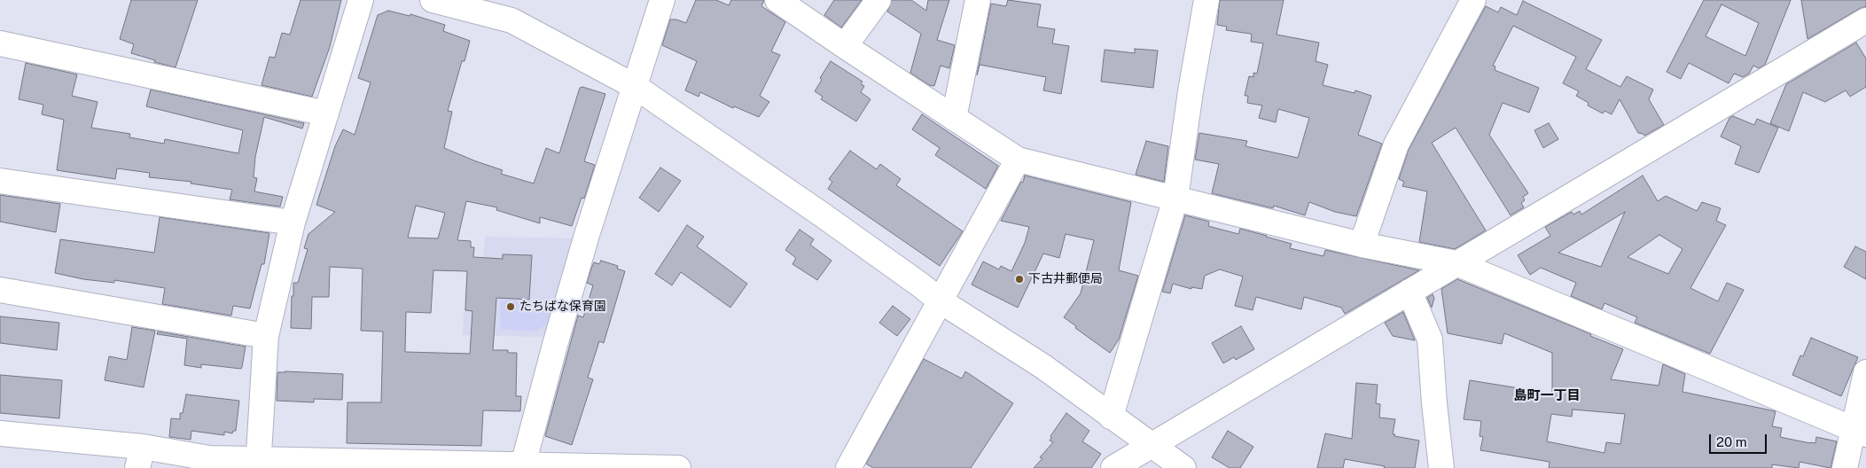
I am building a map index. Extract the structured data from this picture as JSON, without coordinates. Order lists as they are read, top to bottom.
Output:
{
  "districts": ["島町一丁目"],
  "places": ["下古井郵便局", "たちばな保育園"],
  "scale_bar": "20 m"
}
